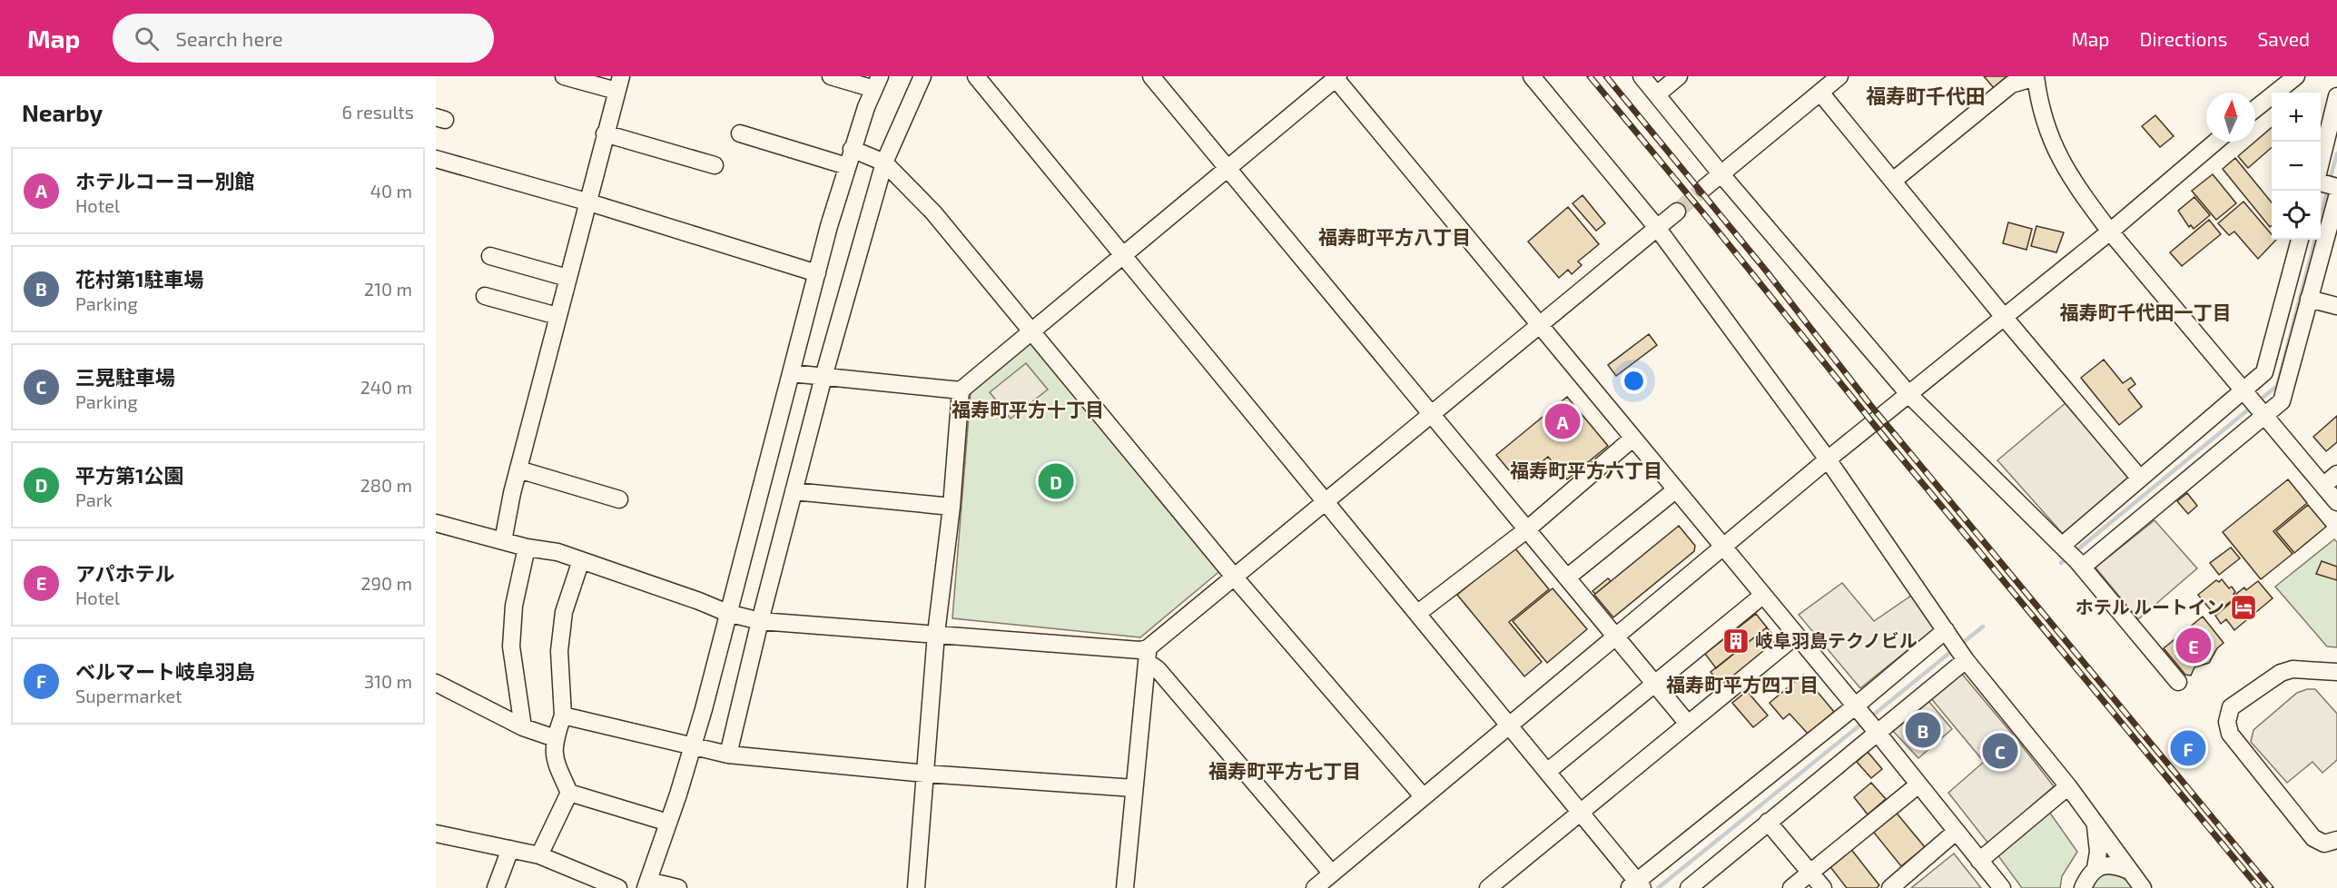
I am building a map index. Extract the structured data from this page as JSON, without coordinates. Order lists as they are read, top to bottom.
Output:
{
  "districts": [
    "福寿町千代田",
    "福寿町平方八丁目",
    "福寿町千代田一丁目",
    "福寿町平方十丁目",
    "福寿町平方六丁目",
    "福寿町平方四丁目",
    "福寿町平方七丁目"
  ],
  "places": {
    "hotel": ["ホテル ルートイン"],
    "building": ["岐阜羽島テクノビル"]
  },
  "north": "top",
  "page": {
    "header": "Map",
    "search": "Search here",
    "nav": ["Map", "Directions", "Saved"],
    "heading": ["Nearby", "6 results"],
    "map_buttons": ["+", "−"],
    "list": [
      {
        "mark": "A",
        "name": "ホテルコーヨー別館",
        "note": "Hotel",
        "value": "40 m"
      },
      {
        "mark": "B",
        "name": "花村第1駐車場",
        "note": "Parking",
        "value": "210 m"
      },
      {
        "mark": "C",
        "name": "三晃駐車場",
        "note": "Parking",
        "value": "240 m"
      },
      {
        "mark": "D",
        "name": "平方第1公園",
        "note": "Park",
        "value": "280 m"
      },
      {
        "mark": "E",
        "name": "アパホテル",
        "note": "Hotel",
        "value": "290 m"
      },
      {
        "mark": "F",
        "name": "ベルマート岐阜羽島",
        "note": "Supermarket",
        "value": "310 m"
      }
    ],
    "pins": [
      "A",
      "D",
      "E",
      "B",
      "F",
      "C"
    ]
  }
}
